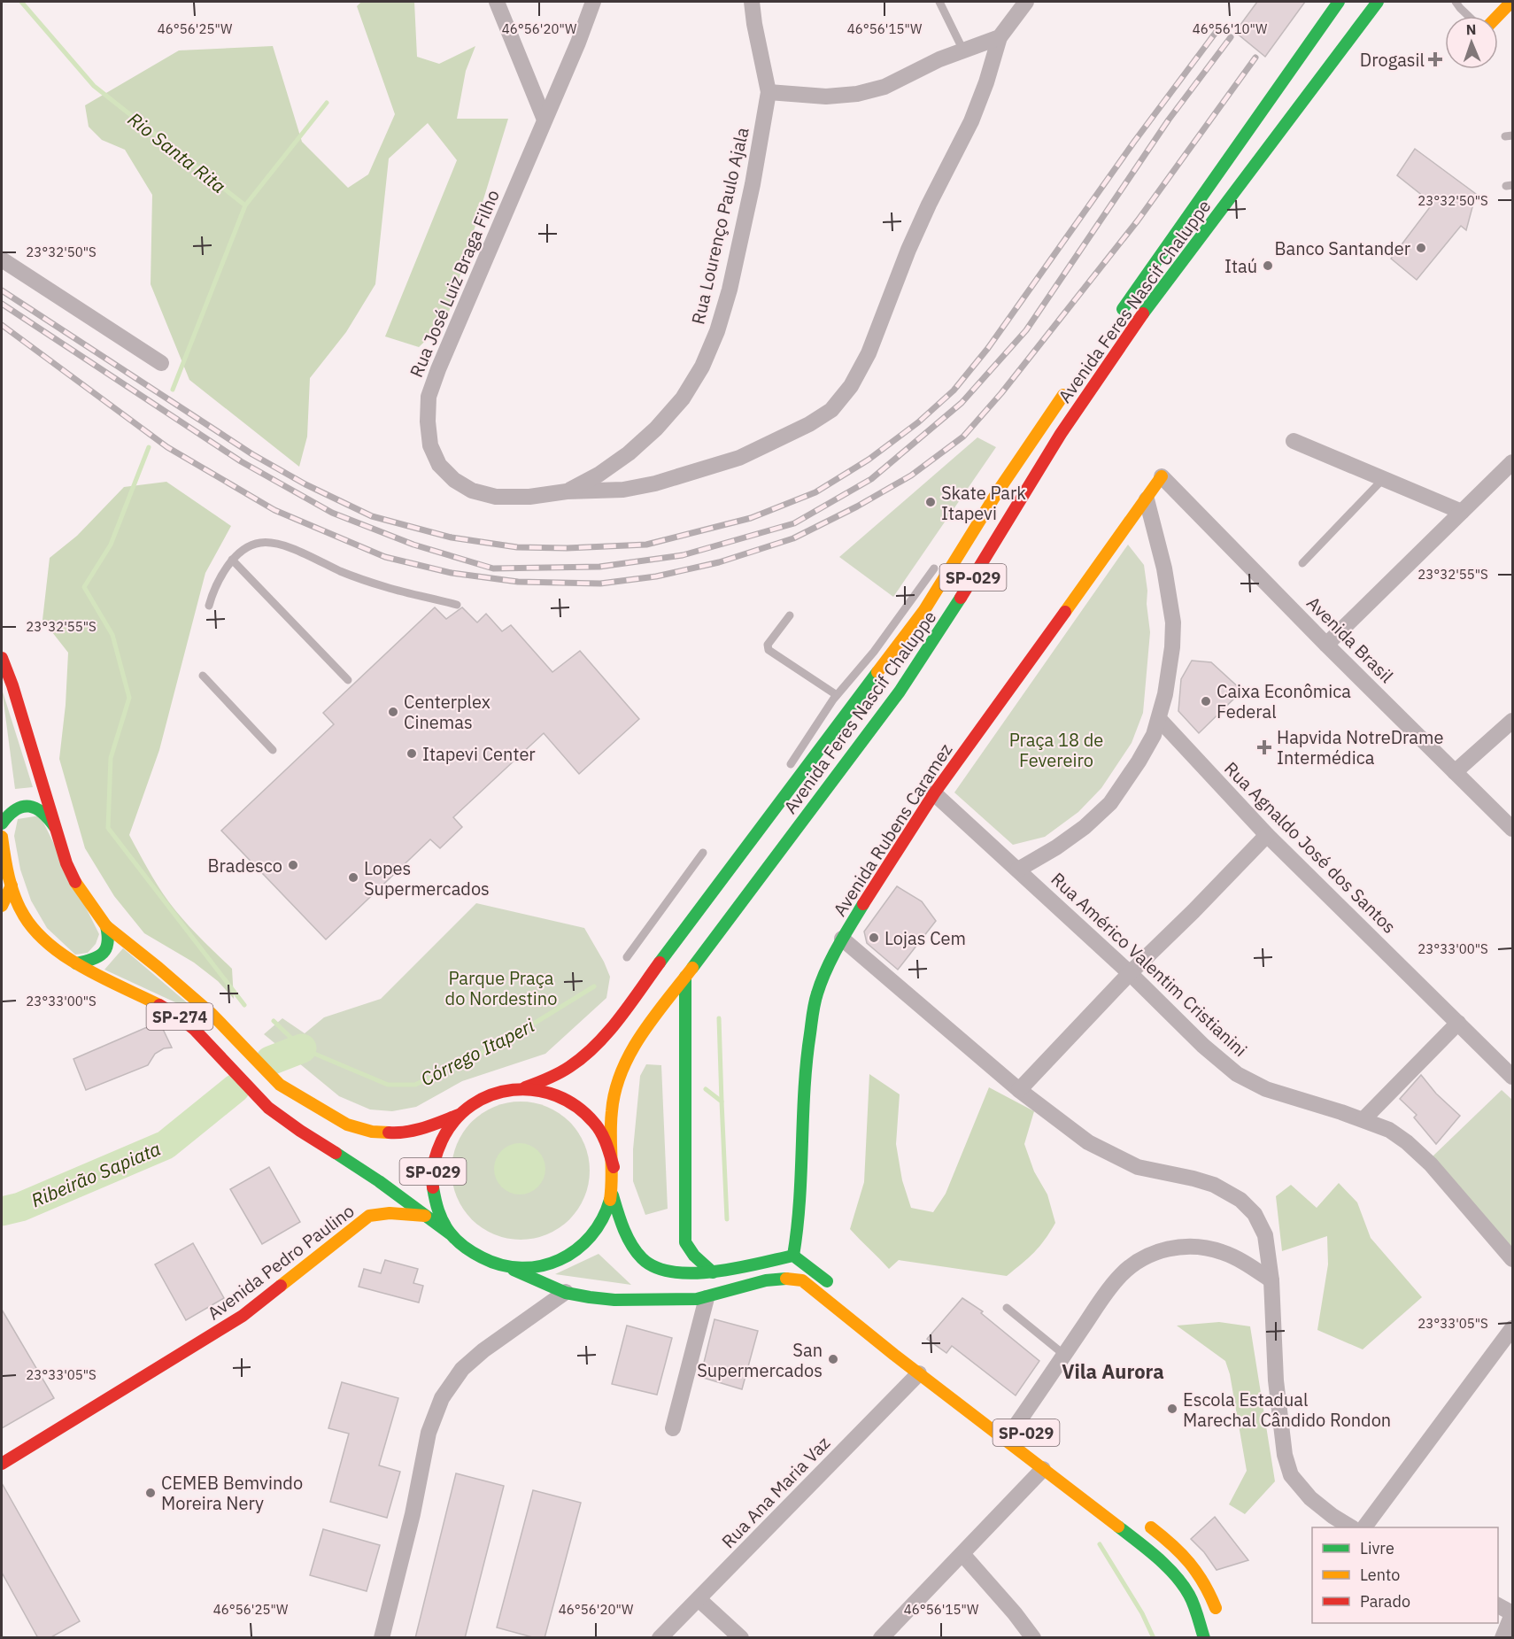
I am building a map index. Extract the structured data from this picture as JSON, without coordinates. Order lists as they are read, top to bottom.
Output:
{
  "streets": {
    "main road": [
      "Avenida Feres Nascif Chaluppe",
      "SP-029",
      "Avenida Rubens Caramez",
      "SP-274",
      "Avenida Pedro Paulino"
    ],
    "street": [
      "Rua Lourenço Paulo Ajala",
      "Rua José Luiz Braga Filho",
      "Avenida Brasil",
      "Rua Agnaldo José dos Santos",
      "Rua Américo Valentim Cristianini",
      "Rua Ana Maria Vaz"
    ]
  },
  "crossings": [
    ["Rua Lourenço Paulo Ajala", "Rua José Luiz Braga Filho"],
    ["Avenida Feres Nascif Chaluppe", "SP-029"],
    ["Avenida Feres Nascif Chaluppe", "SP-274"],
    ["SP-029", "Avenida Rubens Caramez"],
    ["SP-029", "SP-274"],
    ["SP-029", "Rua Ana Maria Vaz"],
    ["Avenida Brasil", "Avenida Rubens Caramez"],
    ["SP-274", "Avenida Pedro Paulino"]
  ],
  "districts": ["Vila Aurora"],
  "water": ["Rio Santa Rita", "Córrego Itaperi", "Ribeirão Sapiata"],
  "parks": ["Praça 18 de Fevereiro", "Parque Praça do Nordestino"],
  "places": {
    "health": ["Drogasil", "Hapvida NotreDrame Intermédica"],
    "other": [
      "Banco Santander",
      "Itaú",
      "Skate Park Itapevi",
      "Caixa Econômica Federal",
      "Centerplex Cinemas",
      "Itapevi Center",
      "Bradesco",
      "Lopes Supermercados",
      "Lojas Cem",
      "San Supermercados",
      "Escola Estadual Marechal Cândido Rondon",
      "CEMEB Bemvindo Moreira Nery"
    ]
  },
  "legend": ["Livre", "Lento", "Parado"],
  "north": "top",
  "coordinates": [
    "46°56'25\"W",
    "46°56'20\"W",
    "46°56'15\"W",
    "46°56'10\"W",
    "23°32'50\"S",
    "23°32'55\"S",
    "23°33'00\"S",
    "23°33'05\"S"
  ]
}
